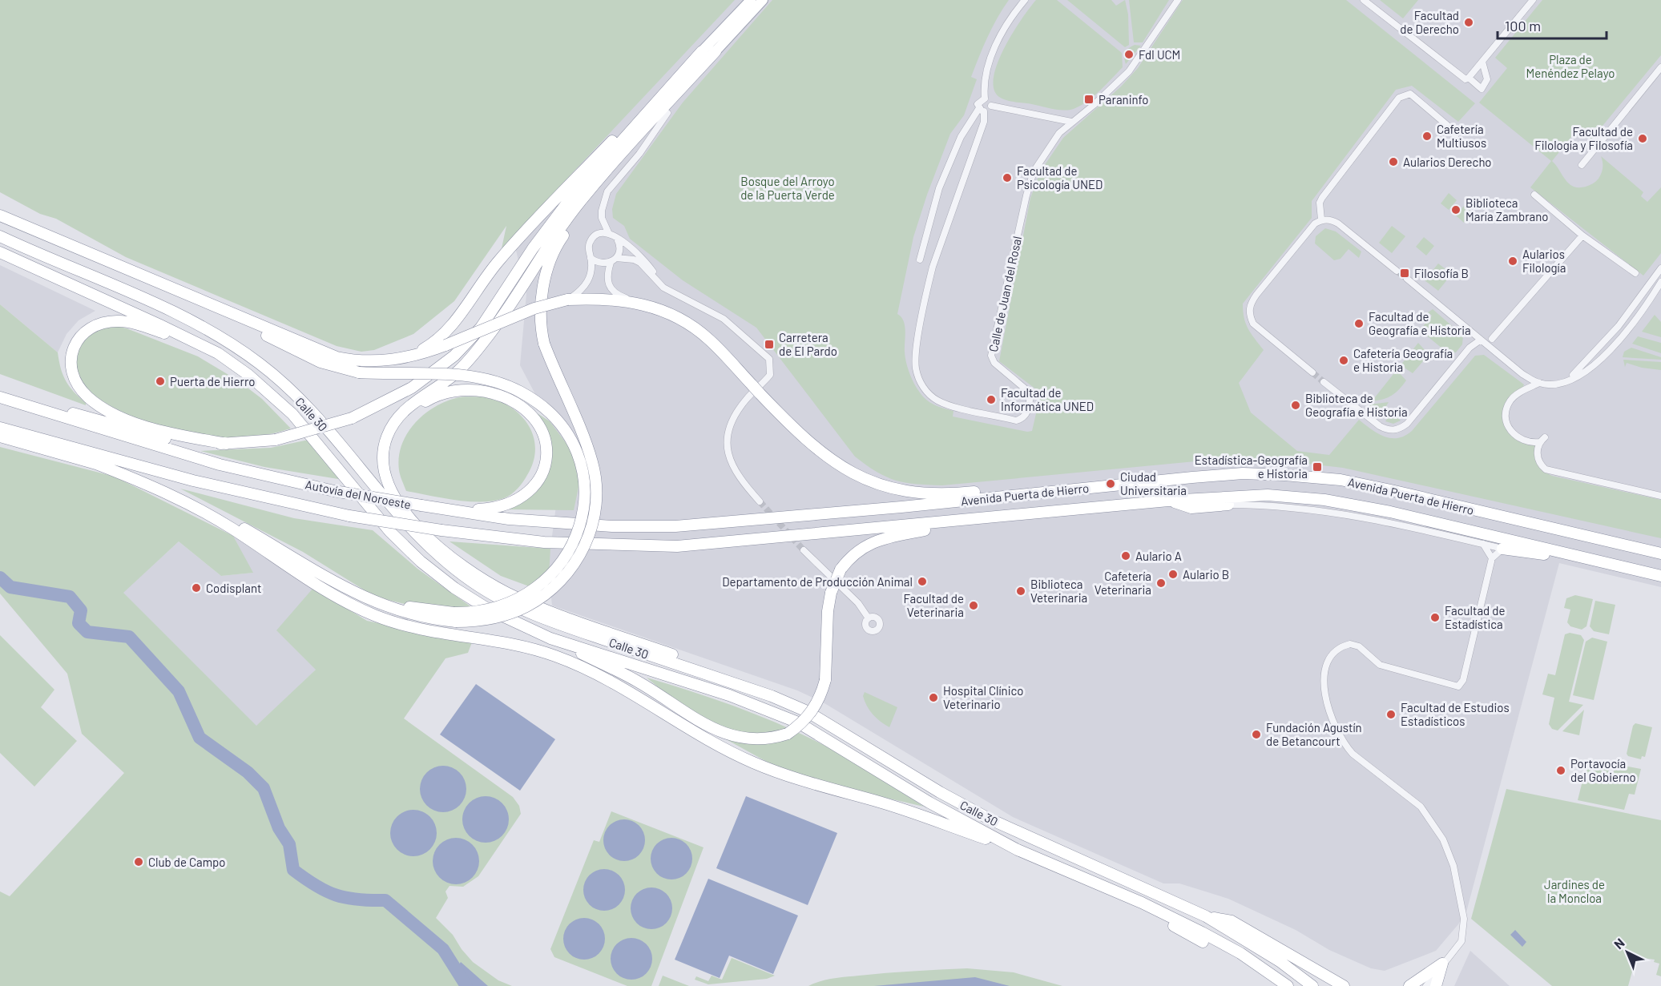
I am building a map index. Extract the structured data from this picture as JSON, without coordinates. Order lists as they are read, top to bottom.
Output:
{
  "streets": {
    "highway": ["Calle 30", "Autovía del Noroeste", "Avenida Puerta de Hierro"],
    "street": ["Calle de Juan del Rosal"]
  },
  "crossings": [
    ["Autovía del Noroeste", "Avenida Puerta de Hierro"]
  ],
  "parks": ["Plaza de Menéndez Pelayo", "Bosque del Arroyo de la Puerta Verde", "Jardines de la Moncloa"],
  "places": {
    "other": [
      "Facultad de Derecho",
      "FdI UCM",
      "Cafetería Multiusos",
      "Facultad de Filología y Filosofía",
      "Aularios Derecho",
      "Facultad de Psicología UNED",
      "Biblioteca María Zambrano",
      "Aularios Filología",
      "Facultad de Geografía e Historia",
      "Cafetería Geografía e Historia",
      "Puerta de Hierro",
      "Facultad de Informática UNED",
      "Biblioteca de Geografía e Historia",
      "Ciudad Universitaria",
      "Aulario A",
      "Aulario B",
      "Departamento de Producción Animal",
      "Cafetería Veterinaria",
      "Codisplant",
      "Biblioteca Veterinaria",
      "Facultad de Veterinaria",
      "Facultad de Estadística",
      "Hospital Clínico Veterinario",
      "Facultad de Estudios Estadísticos",
      "Fundación Agustín de Betancourt",
      "Portavocía del Gobierno",
      "Club de Campo"
    ],
    "transit": [
      "Paraninfo",
      "Filosofía B",
      "Carretera de El Pardo",
      "Estadística-Geografía e Historia"
    ]
  },
  "scale_bar": "100 m",
  "north": "top left"
}
